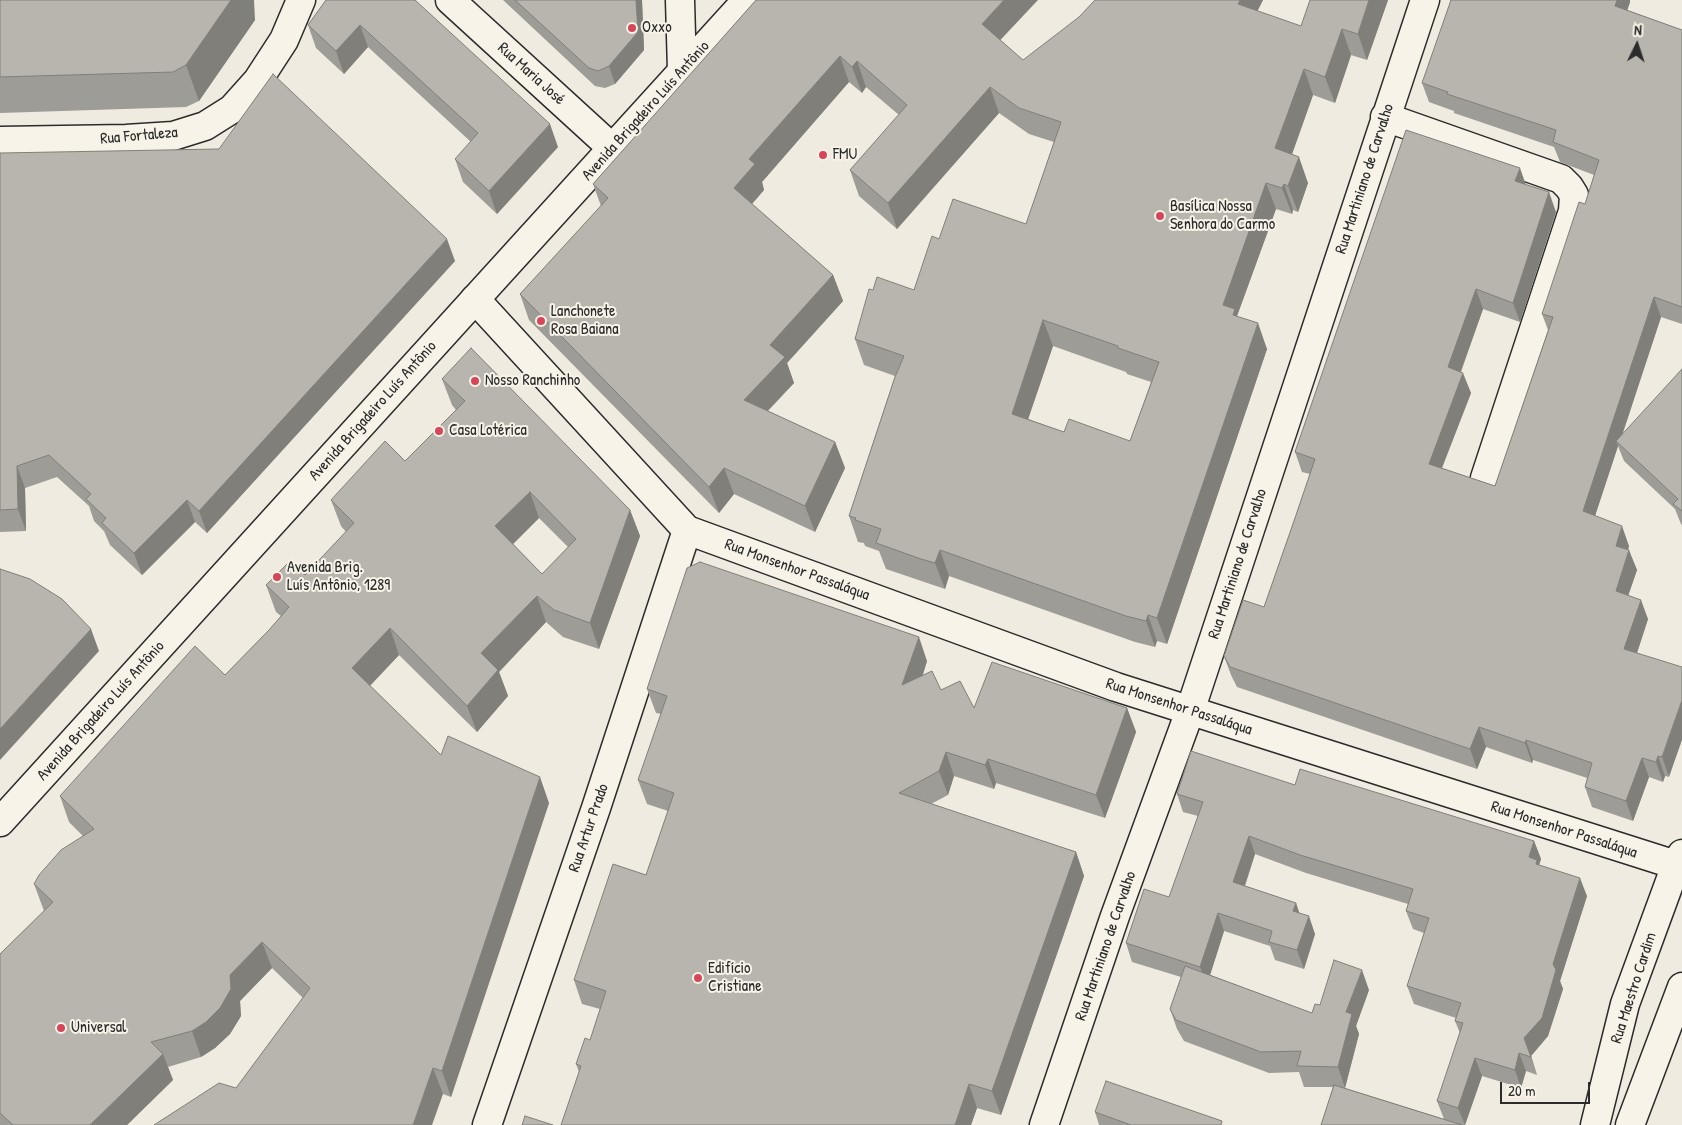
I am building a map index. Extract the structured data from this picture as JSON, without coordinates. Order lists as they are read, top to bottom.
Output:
{
  "streets": {
    "main road": [
      "Rua Maria José",
      "Avenida Brigadeiro Luís Antônio",
      "Rua Fortaleza",
      "Rua Martiniano de Carvalho",
      "Rua Monsenhor Passaláqua",
      "Rua Artur Prado",
      "Rua Maestro Cardim"
    ]
  },
  "crossings": [
    ["Rua Maria José", "Avenida Brigadeiro Luís Antônio"],
    ["Rua Martiniano de Carvalho", "Rua Monsenhor Passaláqua"],
    ["Rua Monsenhor Passaláqua", "Rua Artur Prado"],
    ["Rua Monsenhor Passaláqua", "Rua Maestro Cardim"]
  ],
  "places": [
    "Oxxo",
    "FMU",
    "Basílica Nossa Senhora do Carmo",
    "Lanchonete Rosa Baiana",
    "Nosso Ranchinho",
    "Casa Lotérica",
    "Avenida Brig. Luís Antônio, 1289",
    "Edifício Cristiane",
    "Universal"
  ],
  "scale_bar": "20 m",
  "north": "top"
}
